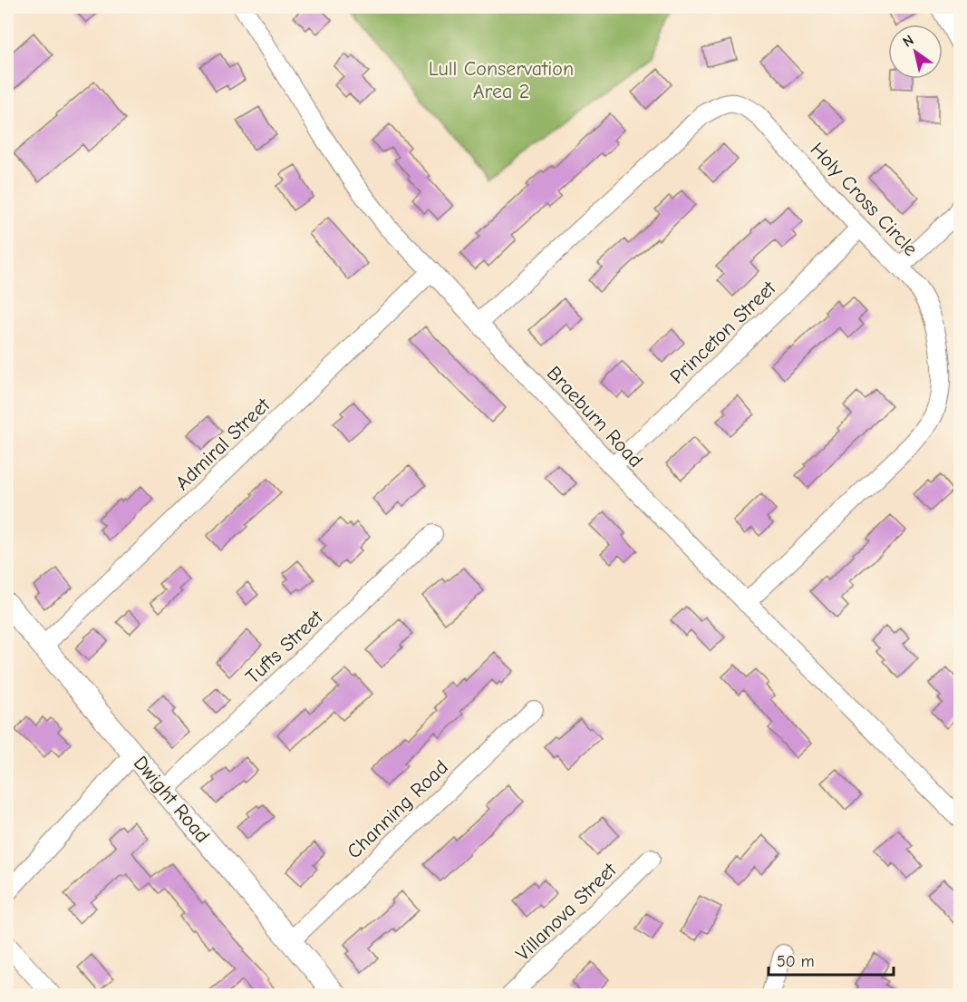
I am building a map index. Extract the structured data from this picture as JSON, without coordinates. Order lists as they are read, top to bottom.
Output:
{
  "streets": {
    "main road": ["Dwight Road"],
    "street": [
      "Holy Cross Circle",
      "Princeton Street",
      "Braeburn Road",
      "Admiral Street",
      "Tufts Street",
      "Channing Road",
      "Villanova Street"
    ]
  },
  "crossings": [
    ["Holy Cross Circle", "Princeton Street"],
    ["Holy Cross Circle", "Braeburn Road"],
    ["Princeton Street", "Braeburn Road"],
    ["Braeburn Road", "Admiral Street"],
    ["Admiral Street", "Dwight Road"],
    ["Tufts Street", "Dwight Road"],
    ["Dwight Road", "Channing Road"]
  ],
  "parks": ["Lull Conservation Area 2"],
  "scale_bar": "50 m",
  "north": "top left"
}
